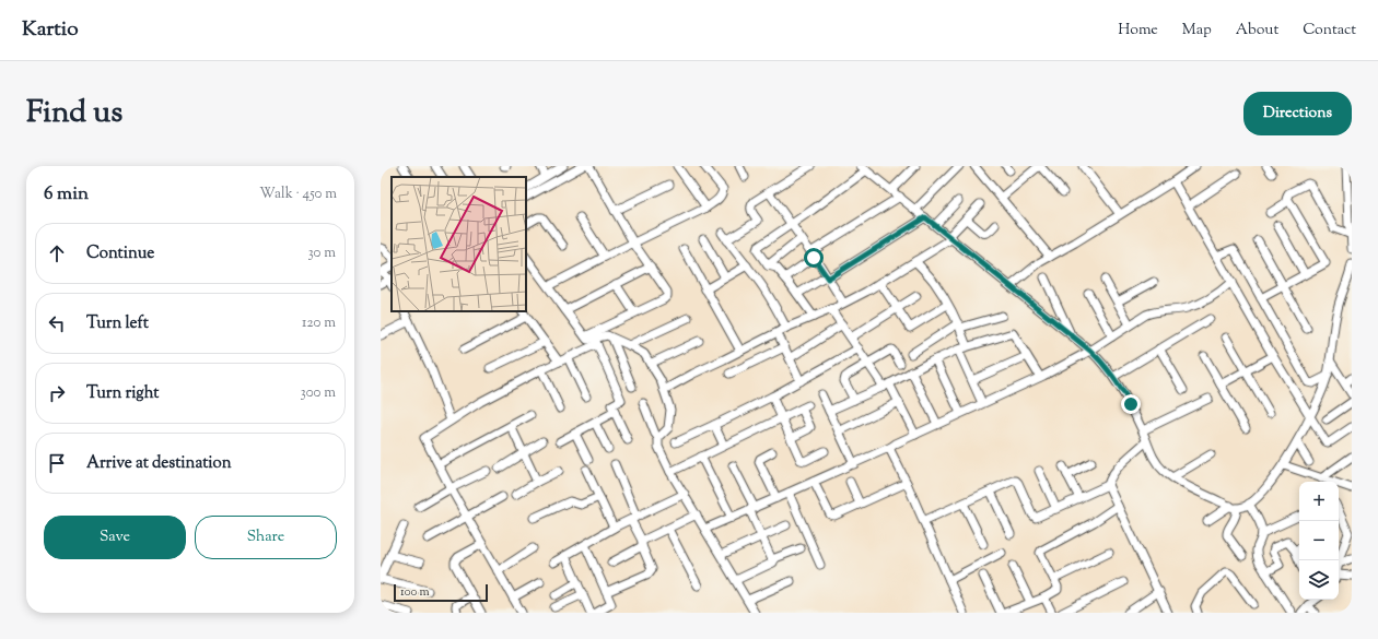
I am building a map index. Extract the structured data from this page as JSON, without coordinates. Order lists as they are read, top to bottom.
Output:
{
  "scale_bar": "100 m",
  "page": {
    "header": "Kartio",
    "nav": [
      "Home",
      "Map",
      "About",
      "Contact"
    ],
    "title": "Find us",
    "buttons": [
      "Directions",
      ["Save", "Share"]
    ],
    "heading": ["6 min", "Walk · 450 m"],
    "list": [
      ["Continue", "30 m"],
      ["Turn left", "120 m"],
      ["Turn right", "300 m"],
      "Arrive at destination"
    ],
    "map_buttons": ["+", "−"],
    "scale": "100 m"
  }
}
